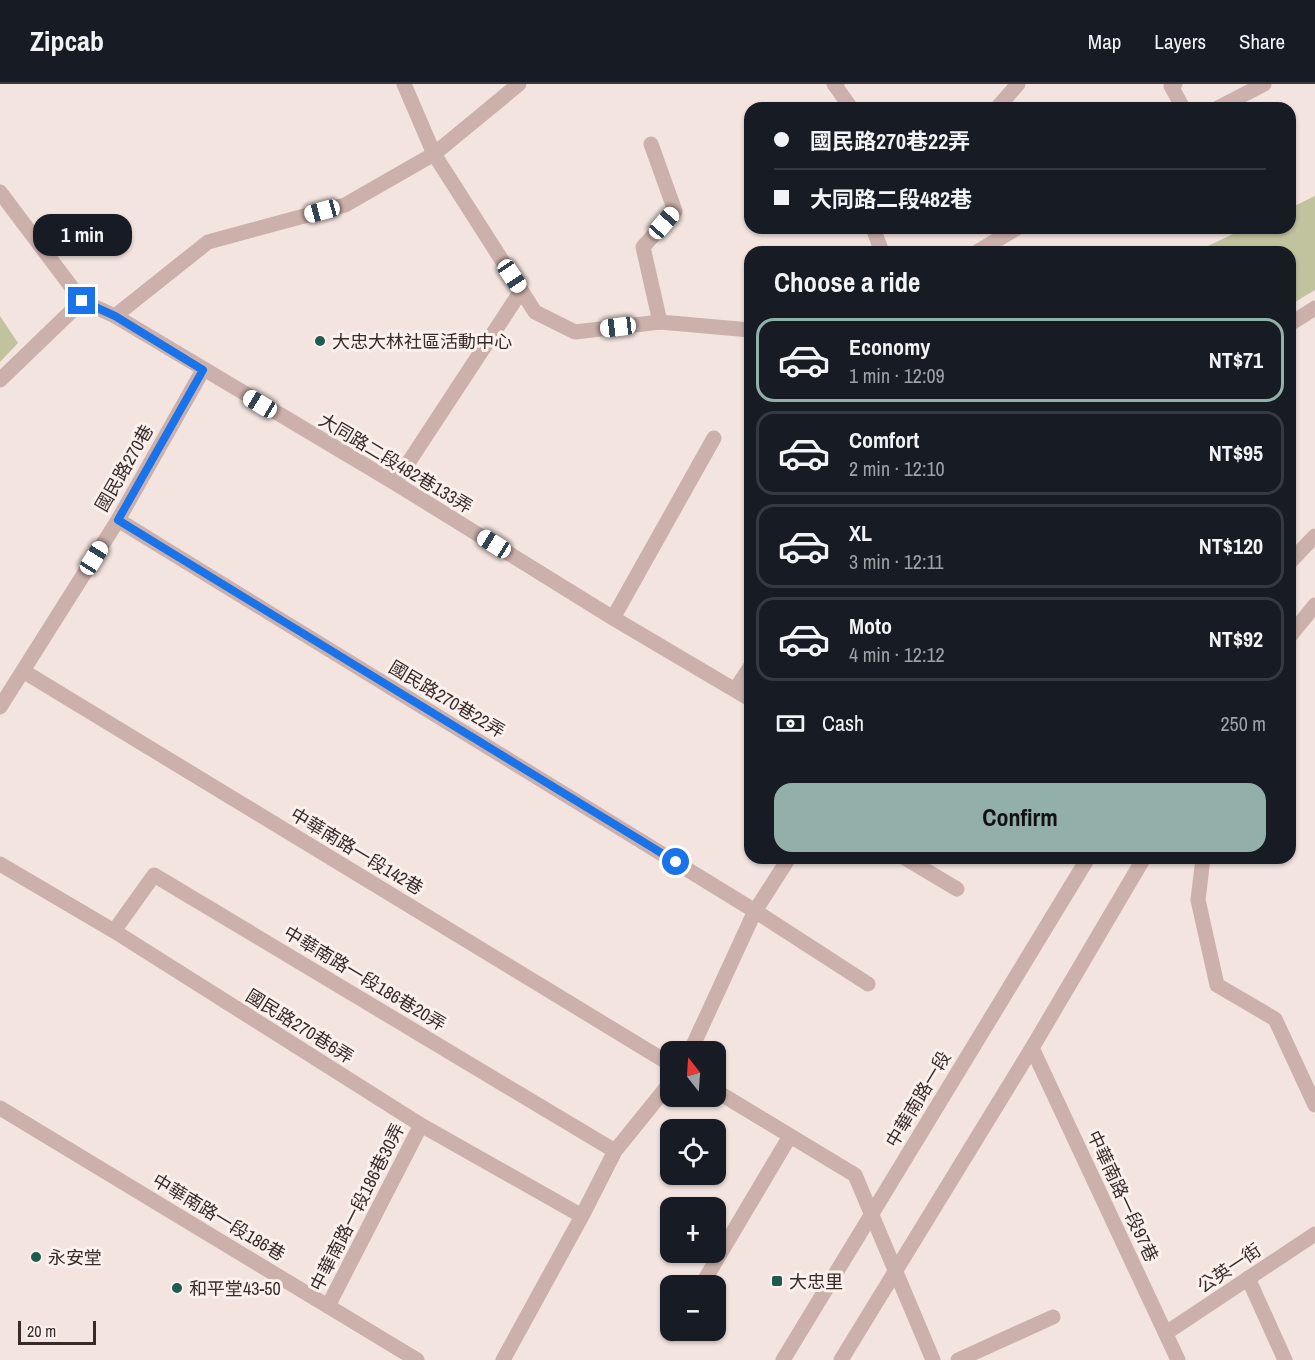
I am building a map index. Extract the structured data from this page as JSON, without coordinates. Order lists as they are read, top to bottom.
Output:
{
  "streets": {
    "street": [
      "大同路二段482巷133弄",
      "國民路270巷",
      "國民路270巷22弄",
      "中華南路一段142巷",
      "中華南路一段186巷20弄",
      "國民路270巷6弄",
      "中華南路一段",
      "中華南路一段97巷",
      "中華南路一段186巷30弄",
      "中華南路一段186巷",
      "公英一街"
    ]
  },
  "crossings": [
    ["大同路二段482巷133弄", "國民路270巷"],
    ["國民路270巷", "國民路270巷22弄"],
    ["國民路270巷", "中華南路一段142巷"],
    ["中華南路一段186巷20弄", "國民路270巷6弄"],
    ["國民路270巷6弄", "中華南路一段186巷30弄"],
    ["中華南路一段97巷", "公英一街"],
    ["中華南路一段186巷30弄", "中華南路一段186巷"]
  ],
  "places": {
    "other": ["大忠大林社區活動中心", "永安堂", "和平堂43-50"],
    "transit": ["大忠里"]
  },
  "scale_bar": "20 m",
  "north": "top",
  "page": {
    "header": "Zipcab",
    "nav": ["Map", "Layers", "Share"],
    "banner": ["國民路270巷22弄", "大同路二段482巷"],
    "bubble": "1 min",
    "heading": "Choose a ride",
    "list": [
      {
        "name": "Economy",
        "note": "1 min · 12:09",
        "value": "NT$71"
      },
      {
        "name": "Comfort",
        "note": "2 min · 12:10",
        "value": "NT$95"
      },
      {
        "name": "XL",
        "note": "3 min · 12:11",
        "value": "NT$120"
      },
      {
        "name": "Moto",
        "note": "4 min · 12:12",
        "value": "NT$92"
      }
    ],
    "pay": ["Cash", "250 m"],
    "buttons": "Confirm",
    "map_buttons": ["+", "−"],
    "scale": "20 m"
  }
}
